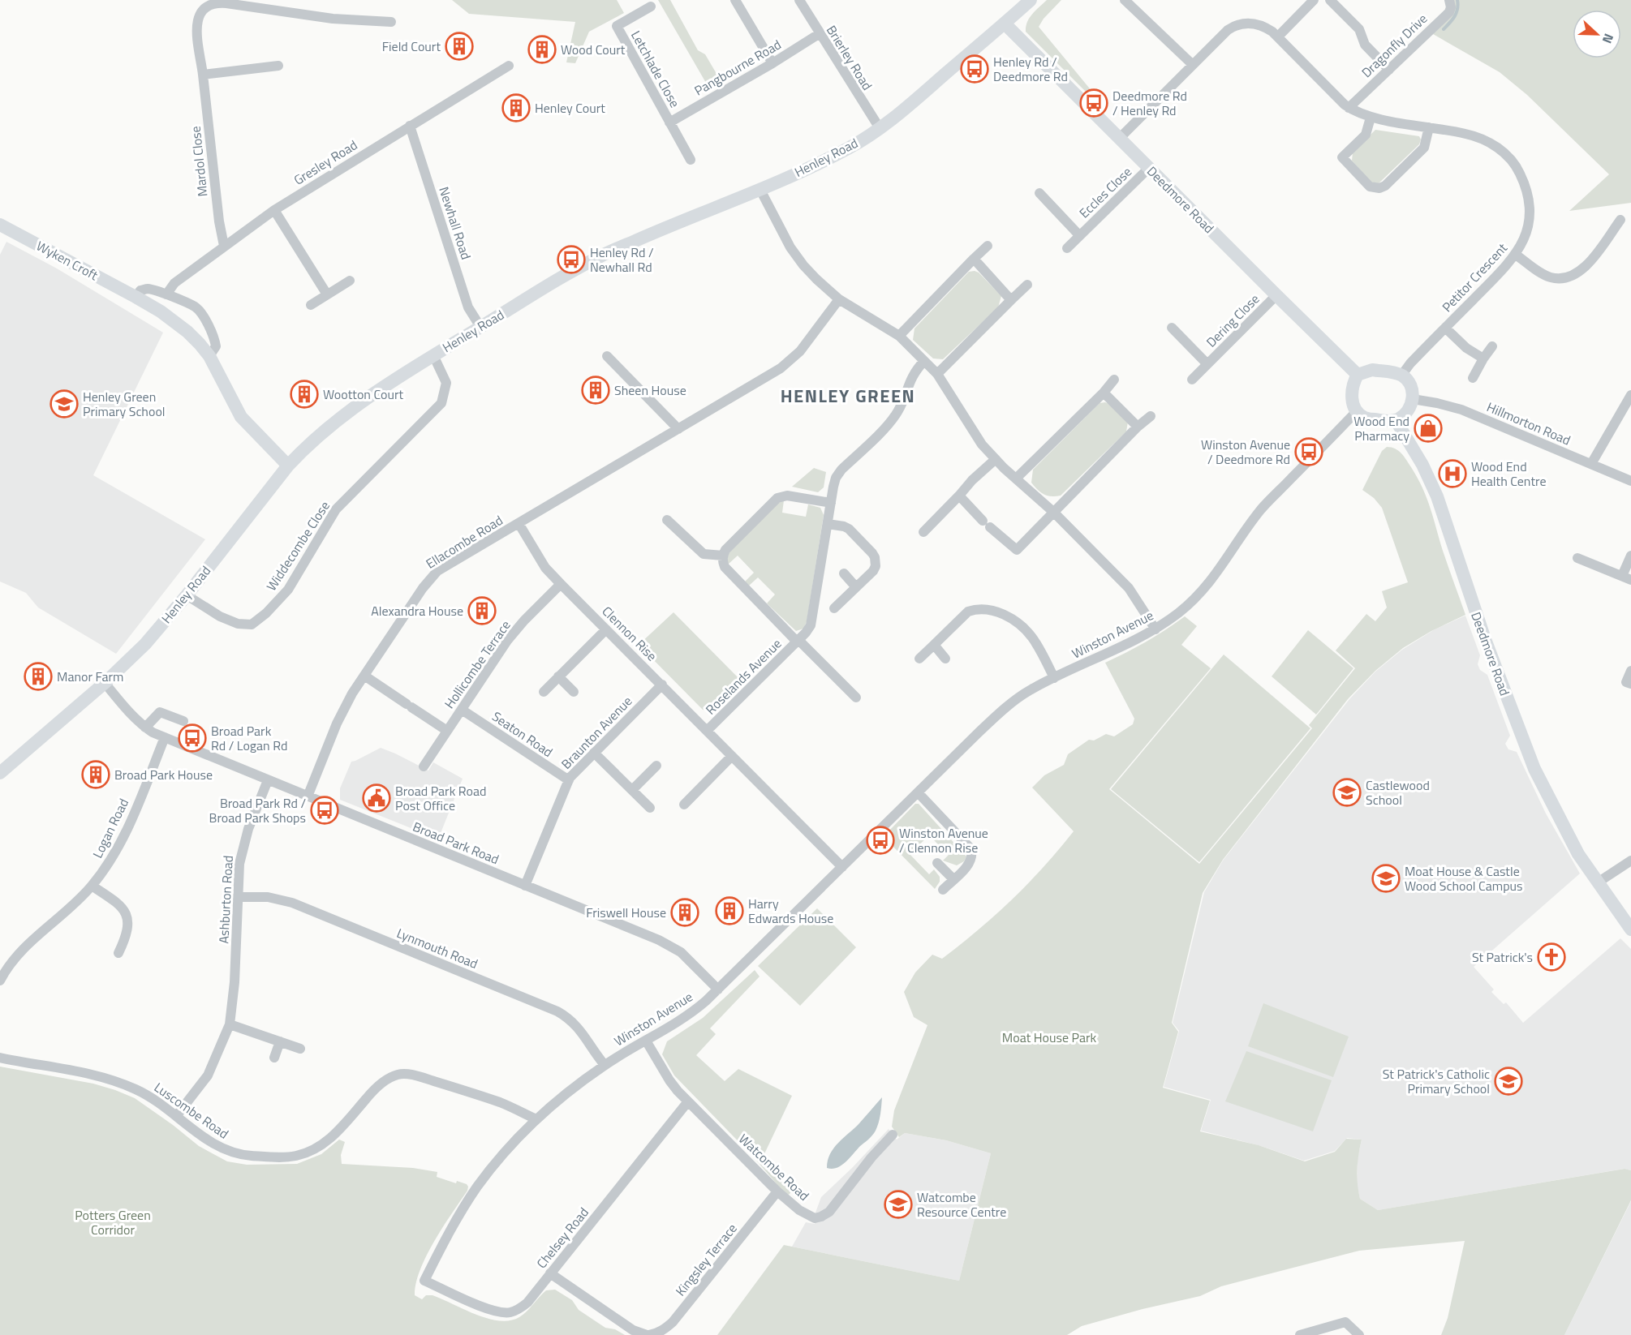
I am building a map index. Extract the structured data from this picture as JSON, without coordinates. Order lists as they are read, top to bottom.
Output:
{
  "streets": {
    "street": [
      "Dragonfly Drive",
      "Brierley Road",
      "Pangbourne Road",
      "Letchlade Close",
      "Henley Road",
      "Mardol Close",
      "Gresley Road",
      "Eccles Close",
      "Deedmore Road",
      "Newhall Road",
      "Wyken Croft",
      "Petitor Crescent",
      "Dering Close",
      "Hillmorton Road",
      "Ellacombe Road",
      "Widdecombe Close",
      "Clennon Rise",
      "Winston Avenue",
      "Hollicombe Terrace",
      "Roselands Avenue",
      "Braunton Avenue",
      "Seaton Road",
      "Logan Road",
      "Broad Park Road",
      "Ashburton Road",
      "Lynmouth Road",
      "Luscombe Road",
      "Watcombe Road",
      "Chelsey Road",
      "Kingsley Terrace"
    ]
  },
  "crossings": [
    ["Dragonfly Drive", "Petitor Crescent"],
    ["Brierley Road", "Pangbourne Road"],
    ["Brierley Road", "Henley Road"],
    ["Pangbourne Road", "Letchlade Close"],
    ["Henley Road", "Deedmore Road"],
    ["Henley Road", "Newhall Road"],
    ["Henley Road", "Wyken Croft"],
    ["Henley Road", "Widdecombe Close"],
    ["Henley Road", "Broad Park Road"],
    ["Mardol Close", "Gresley Road"],
    ["Gresley Road", "Newhall Road"],
    ["Eccles Close", "Deedmore Road"],
    ["Deedmore Road", "Petitor Crescent"],
    ["Deedmore Road", "Dering Close"],
    ["Deedmore Road", "Hillmorton Road"],
    ["Deedmore Road", "Winston Avenue"],
    ["Petitor Crescent", "Hillmorton Road"],
    ["Petitor Crescent", "Winston Avenue"],
    ["Hillmorton Road", "Winston Avenue"],
    ["Ellacombe Road", "Clennon Rise"],
    ["Ellacombe Road", "Broad Park Road"],
    ["Clennon Rise", "Winston Avenue"],
    ["Clennon Rise", "Hollicombe Terrace"],
    ["Clennon Rise", "Roselands Avenue"],
    ["Clennon Rise", "Braunton Avenue"],
    ["Winston Avenue", "Broad Park Road"],
    ["Winston Avenue", "Lynmouth Road"],
    ["Winston Avenue", "Luscombe Road"],
    ["Winston Avenue", "Watcombe Road"],
    ["Winston Avenue", "Chelsey Road"],
    ["Hollicombe Terrace", "Seaton Road"],
    ["Braunton Avenue", "Seaton Road"],
    ["Braunton Avenue", "Broad Park Road"],
    ["Logan Road", "Broad Park Road"],
    ["Broad Park Road", "Ashburton Road"],
    ["Ashburton Road", "Lynmouth Road"],
    ["Ashburton Road", "Luscombe Road"],
    ["Watcombe Road", "Chelsey Road"],
    ["Watcombe Road", "Kingsley Terrace"],
    ["Chelsey Road", "Kingsley Terrace"]
  ],
  "districts": ["HENLEY GREEN"],
  "parks": ["Moat House Park", "Potters Green Corridor"],
  "places": {
    "building": [
      "Field Court",
      "Wood Court",
      "Henley Court",
      "Sheen House",
      "Wootton Court",
      "Alexandra House",
      "Manor Farm",
      "Broad Park House",
      "Harry Edwards House",
      "Friswell House"
    ],
    "bus stop": [
      "Henley Rd / Deedmore Rd",
      "Deedmore Rd / Henley Rd",
      "Henley Rd / Newhall Rd",
      "Winston Avenue / Deedmore Rd",
      "Broad Park Rd / Logan Rd",
      "Broad Park Rd / Broad Park Shops",
      "Winston Avenue / Clennon Rise"
    ],
    "school or university": [
      "Henley Green Primary School",
      "Castlewood School",
      "Moat House & Castle Wood School Campus",
      "St Patrick's Catholic Primary School",
      "Watcombe Resource Centre"
    ],
    "shop": ["Wood End Pharmacy"],
    "hospital": ["Wood End Health Centre"],
    "public building": ["Broad Park Road Post Office"],
    "church": ["St Patrick's"]
  },
  "north": "right"
}
